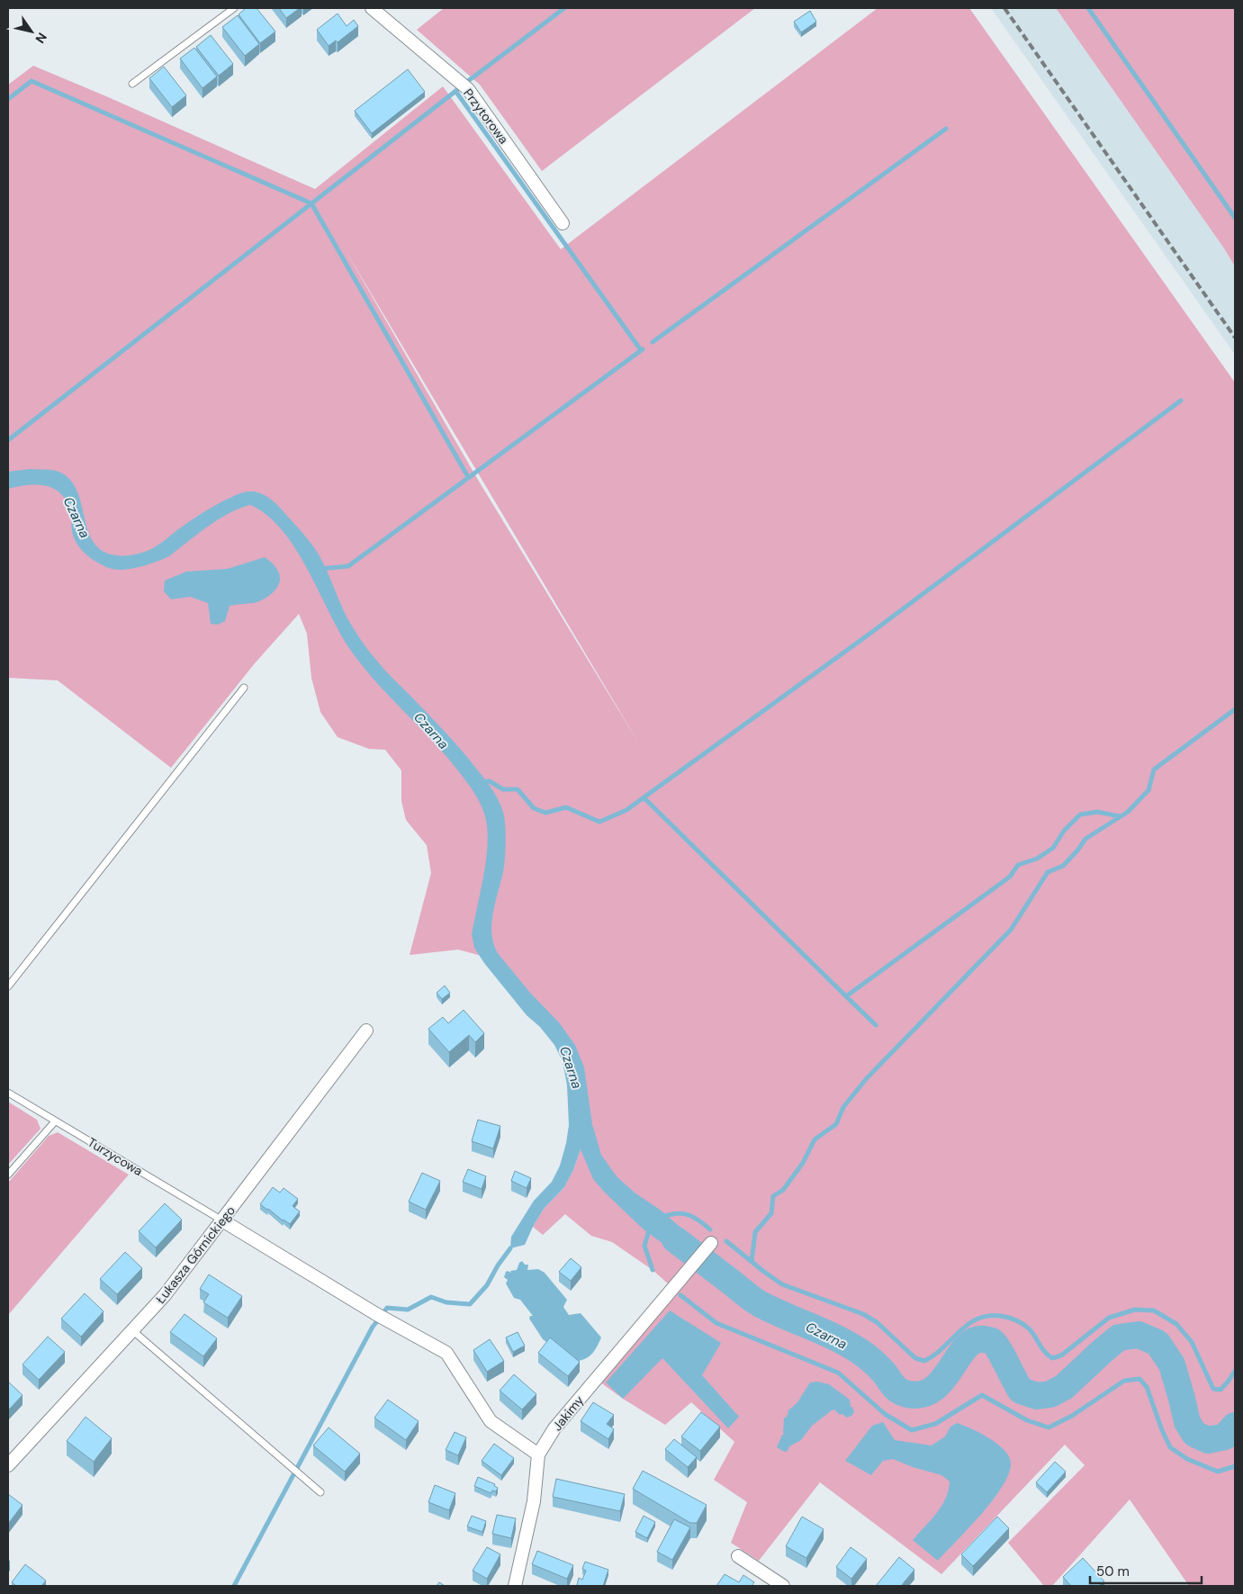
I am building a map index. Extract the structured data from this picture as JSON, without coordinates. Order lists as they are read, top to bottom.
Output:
{
  "streets": {
    "street": ["Przytorowa", "Łukasza Górnickiego", "Jakimy"],
    "lane": ["Turzycowa"]
  },
  "crossings": [
    ["Turzycowa", "Łukasza Górnickiego"]
  ],
  "water": ["Czarna"],
  "scale_bar": "50 m",
  "north": "bottom right"
}
